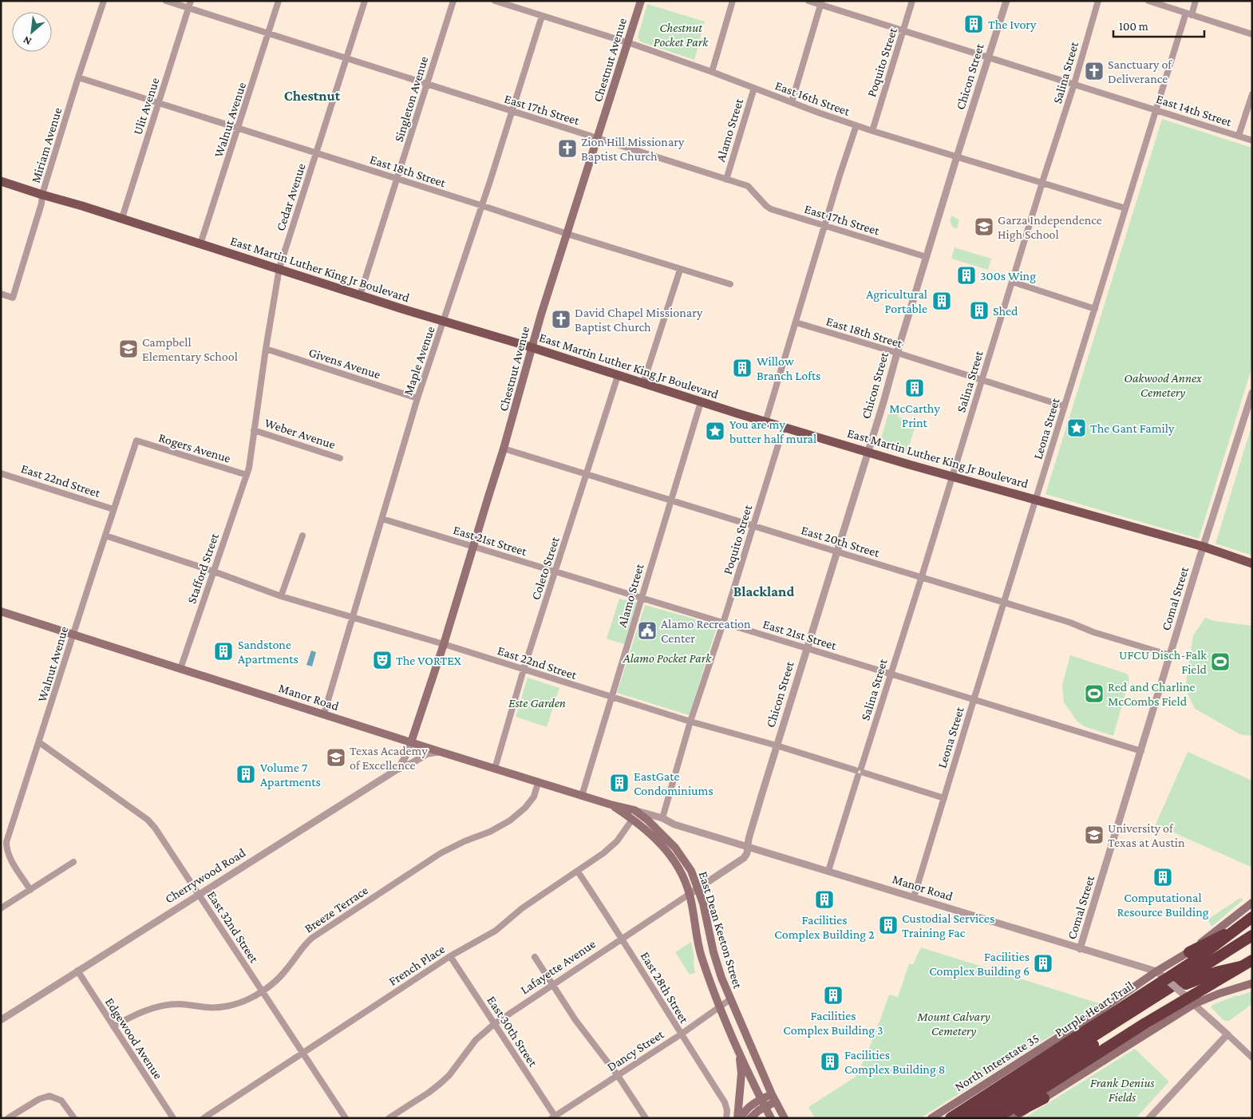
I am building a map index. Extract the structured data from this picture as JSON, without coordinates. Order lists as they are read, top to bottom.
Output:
{
  "streets": {
    "highway": ["Purple Heart Trail"],
    "main road": [
      "Chestnut Avenue",
      "East Martin Luther King Jr Boulevard",
      "Manor Road",
      "East Dean Keeton Street",
      "North Interstate 35"
    ],
    "street": [
      "Poquito Street",
      "Salina Street",
      "Chicon Street",
      "East 16th Street",
      "Singleton Avenue",
      "Ulit Avenue",
      "East 17th Street",
      "East 14th Street",
      "Walnut Avenue",
      "Alamo Street",
      "Miriam Avenue",
      "East 18th Street",
      "Cedar Avenue",
      "Maple Avenue",
      "Givens Avenue",
      "Leona Street",
      "Weber Avenue",
      "Rogers Avenue",
      "East 22nd Street",
      "East 21st Street",
      "East 20th Street",
      "Stafford Street",
      "Coleto Street",
      "Comal Street",
      "Cherrywood Road",
      "Breeze Terrace",
      "East 32nd Street",
      "French Place",
      "Lafayette Avenue",
      "East 28th Street",
      "East 30th Street",
      "Edgewood Avenue",
      "Dancy Street"
    ]
  },
  "crossings": [
    ["Chestnut Avenue", "East 16th Street"],
    ["Chestnut Avenue", "East 17th Street"],
    ["Chestnut Avenue", "East 18th Street"],
    ["Chestnut Avenue", "East Martin Luther King Jr Boulevard"],
    ["Chestnut Avenue", "East 22nd Street"],
    ["Chestnut Avenue", "East 21st Street"],
    ["Chestnut Avenue", "East 20th Street"],
    ["Chestnut Avenue", "Manor Road"],
    ["Chestnut Avenue", "Cherrywood Road"],
    ["Poquito Street", "East 16th Street"],
    ["Poquito Street", "East 14th Street"],
    ["Poquito Street", "East Martin Luther King Jr Boulevard"],
    ["Poquito Street", "East 22nd Street"],
    ["Poquito Street", "East 21st Street"],
    ["Poquito Street", "East 20th Street"],
    ["Poquito Street", "Manor Road"],
    ["Salina Street", "East 16th Street"],
    ["Salina Street", "East 14th Street"],
    ["Salina Street", "East 18th Street"],
    ["Salina Street", "East Martin Luther King Jr Boulevard"],
    ["Salina Street", "East 22nd Street"],
    ["Salina Street", "East 21st Street"],
    ["Salina Street", "East 20th Street"],
    ["Salina Street", "Manor Road"],
    ["Chicon Street", "East 16th Street"],
    ["Chicon Street", "East 17th Street"],
    ["Chicon Street", "East 14th Street"],
    ["Chicon Street", "East 18th Street"],
    ["Chicon Street", "East Martin Luther King Jr Boulevard"],
    ["Chicon Street", "East 22nd Street"],
    ["Chicon Street", "East 21st Street"],
    ["Chicon Street", "East 20th Street"],
    ["Chicon Street", "Manor Road"],
    ["Chicon Street", "Lafayette Avenue"],
    ["East 16th Street", "Alamo Street"],
    ["East 16th Street", "Maple Avenue"],
    ["East 16th Street", "Leona Street"],
    ["Singleton Avenue", "East 17th Street"],
    ["Singleton Avenue", "East 18th Street"],
    ["Singleton Avenue", "East Martin Luther King Jr Boulevard"],
    ["Ulit Avenue", "East 17th Street"],
    ["Ulit Avenue", "East 18th Street"],
    ["Ulit Avenue", "East Martin Luther King Jr Boulevard"],
    ["East 17th Street", "Walnut Avenue"],
    ["East 17th Street", "Alamo Street"],
    ["East 17th Street", "Cedar Avenue"],
    ["East 17th Street", "Maple Avenue"],
    ["East 14th Street", "Leona Street"],
    ["Walnut Avenue", "East 18th Street"],
    ["Walnut Avenue", "East Martin Luther King Jr Boulevard"],
    ["Walnut Avenue", "Rogers Avenue"],
    ["Walnut Avenue", "East 22nd Street"],
    ["Walnut Avenue", "Manor Road"],
    ["Walnut Avenue", "East 32nd Street"],
    ["Alamo Street", "East Martin Luther King Jr Boulevard"],
    ["Alamo Street", "East 22nd Street"],
    ["Alamo Street", "East 21st Street"],
    ["Alamo Street", "East 20th Street"],
    ["Alamo Street", "Manor Road"],
    ["Miriam Avenue", "East 18th Street"],
    ["Miriam Avenue", "East Martin Luther King Jr Boulevard"],
    ["East 18th Street", "Cedar Avenue"],
    ["East 18th Street", "Maple Avenue"],
    ["East 18th Street", "Leona Street"],
    ["Cedar Avenue", "East Martin Luther King Jr Boulevard"],
    ["Cedar Avenue", "Givens Avenue"],
    ["Cedar Avenue", "Weber Avenue"],
    ["Cedar Avenue", "Rogers Avenue"],
    ["Cedar Avenue", "Stafford Street"],
    ["East Martin Luther King Jr Boulevard", "Maple Avenue"],
    ["East Martin Luther King Jr Boulevard", "Leona Street"],
    ["East Martin Luther King Jr Boulevard", "Coleto Street"],
    ["East Martin Luther King Jr Boulevard", "Comal Street"],
    ["Maple Avenue", "Givens Avenue"],
    ["Maple Avenue", "East 22nd Street"],
    ["Maple Avenue", "East 21st Street"],
    ["Maple Avenue", "Manor Road"],
    ["Leona Street", "East 22nd Street"],
    ["Leona Street", "East 21st Street"],
    ["Leona Street", "East 20th Street"],
    ["Leona Street", "Manor Road"],
    ["Rogers Avenue", "Stafford Street"],
    ["East 22nd Street", "Stafford Street"],
    ["East 22nd Street", "Coleto Street"],
    ["East 21st Street", "Coleto Street"],
    ["East 21st Street", "Comal Street"],
    ["East 20th Street", "Coleto Street"],
    ["East 20th Street", "Comal Street"],
    ["Stafford Street", "Manor Road"],
    ["Coleto Street", "Manor Road"],
    ["Comal Street", "Manor Road"],
    ["Manor Road", "Cherrywood Road"],
    ["Manor Road", "Breeze Terrace"],
    ["Manor Road", "East Dean Keeton Street"],
    ["Manor Road", "Lafayette Avenue"],
    ["Manor Road", "North Interstate 35"],
    ["Cherrywood Road", "East 32nd Street"],
    ["Cherrywood Road", "Edgewood Avenue"],
    ["Breeze Terrace", "East 32nd Street"],
    ["Breeze Terrace", "Edgewood Avenue"],
    ["East 32nd Street", "French Place"],
    ["East Dean Keeton Street", "French Place"],
    ["East Dean Keeton Street", "Lafayette Avenue"],
    ["East Dean Keeton Street", "Dancy Street"],
    ["French Place", "East 28th Street"],
    ["French Place", "East 30th Street"],
    ["Lafayette Avenue", "East 28th Street"],
    ["Lafayette Avenue", "East 30th Street"],
    ["East 28th Street", "Dancy Street"],
    ["Purple Heart Trail", "North Interstate 35"],
    ["East 30th Street", "Dancy Street"]
  ],
  "districts": ["Chestnut", "Blackland"],
  "parks": [
    "Chestnut Pocket Park",
    "Oakwood Annex Cemetery",
    "Alamo Pocket Park",
    "Este Garden",
    "Mount Calvary Cemetery",
    "Frank Denius Fields"
  ],
  "places": {
    "building": [
      "The Ivory",
      "300s Wing",
      "Agricultural Portable",
      "Shed",
      "Willow Branch Lofts",
      "McCarthy Print",
      "Sandstone Apartments",
      "Volume 7 Apartments",
      "EastGate Condominiums",
      "Computational Resource Building",
      "Facilities Complex Building 2",
      "Custodial Services Training Fac",
      "Facilities Complex Building 6",
      "Facilities Complex Building 3",
      "Facilities Complex Building 8"
    ],
    "church": ["Sanctuary of Deliverance", "Zion Hill Missionary Baptist Church", "David Chapel Missionary Baptist Church"],
    "school or university": [
      "Garza Independence High School",
      "Campbell Elementary School",
      "Texas Academy of Excellence",
      "University of Texas at Austin"
    ],
    "place": ["The Gant Family", "You are my butter half mural"],
    "public building": ["Alamo Recreation Center"],
    "theatre": ["The VORTEX"],
    "sports": ["UFCU Disch-Falk Field", "Red and Charline McCombs Field"]
  },
  "scale_bar": "100 m",
  "north": "bottom left"
}
